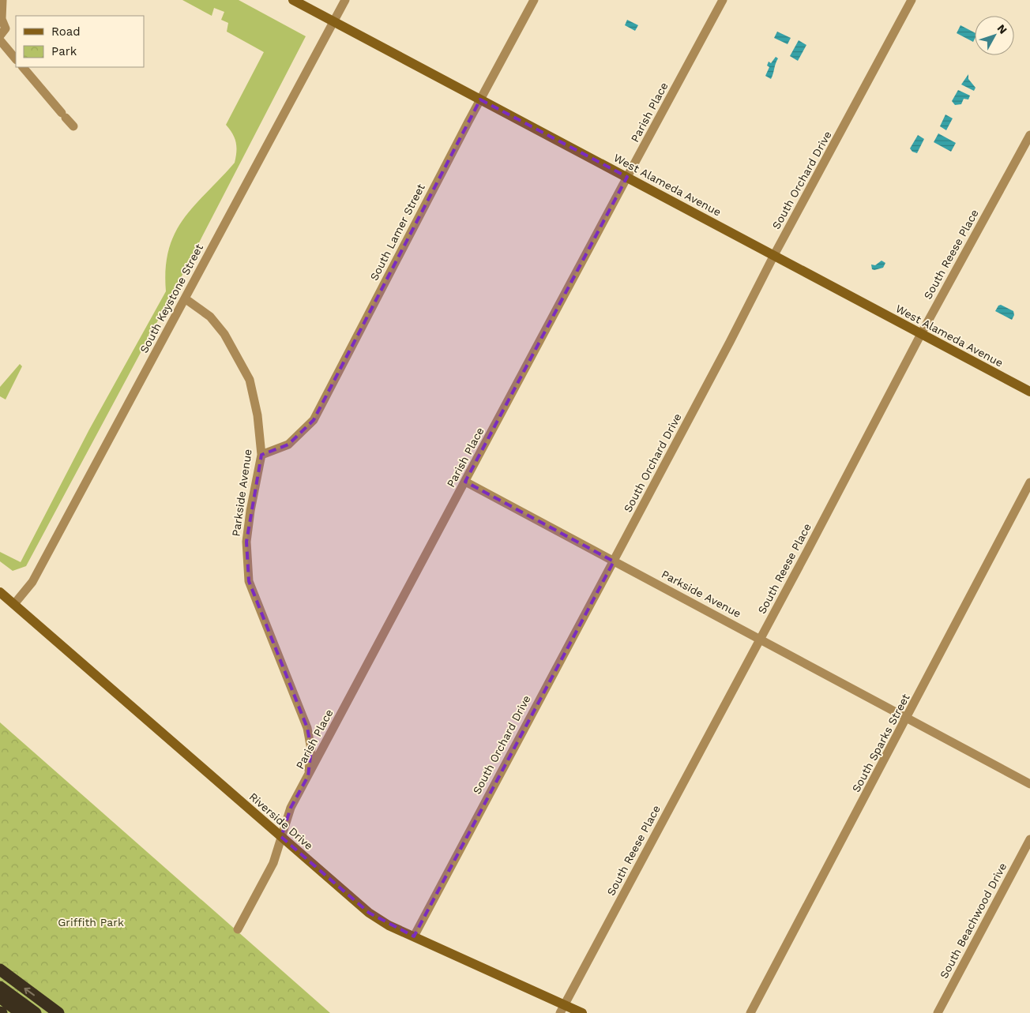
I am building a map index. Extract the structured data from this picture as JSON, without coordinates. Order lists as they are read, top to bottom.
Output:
{
  "streets": {
    "main road": ["West Alameda Avenue", "Riverside Drive"],
    "street": [
      "Parish Place",
      "South Orchard Drive",
      "South Lamer Street",
      "South Reese Place",
      "South Keystone Street",
      "Parkside Avenue",
      "South Sparks Street",
      "South Beachwood Drive"
    ]
  },
  "crossings": [
    ["Parish Place", "West Alameda Avenue"],
    ["Parish Place", "Parkside Avenue"],
    ["Parish Place", "Riverside Drive"],
    ["South Orchard Drive", "West Alameda Avenue"],
    ["South Orchard Drive", "Parkside Avenue"],
    ["South Orchard Drive", "Riverside Drive"],
    ["West Alameda Avenue", "South Lamer Street"],
    ["West Alameda Avenue", "South Reese Place"],
    ["West Alameda Avenue", "South Keystone Street"],
    ["South Lamer Street", "Parkside Avenue"],
    ["South Reese Place", "Parkside Avenue"],
    ["South Reese Place", "Riverside Drive"],
    ["South Keystone Street", "Parkside Avenue"],
    ["South Keystone Street", "Riverside Drive"],
    ["Parkside Avenue", "South Sparks Street"]
  ],
  "parks": ["Griffith Park"],
  "legend": ["Road", "Park"],
  "north": "top right"
}
